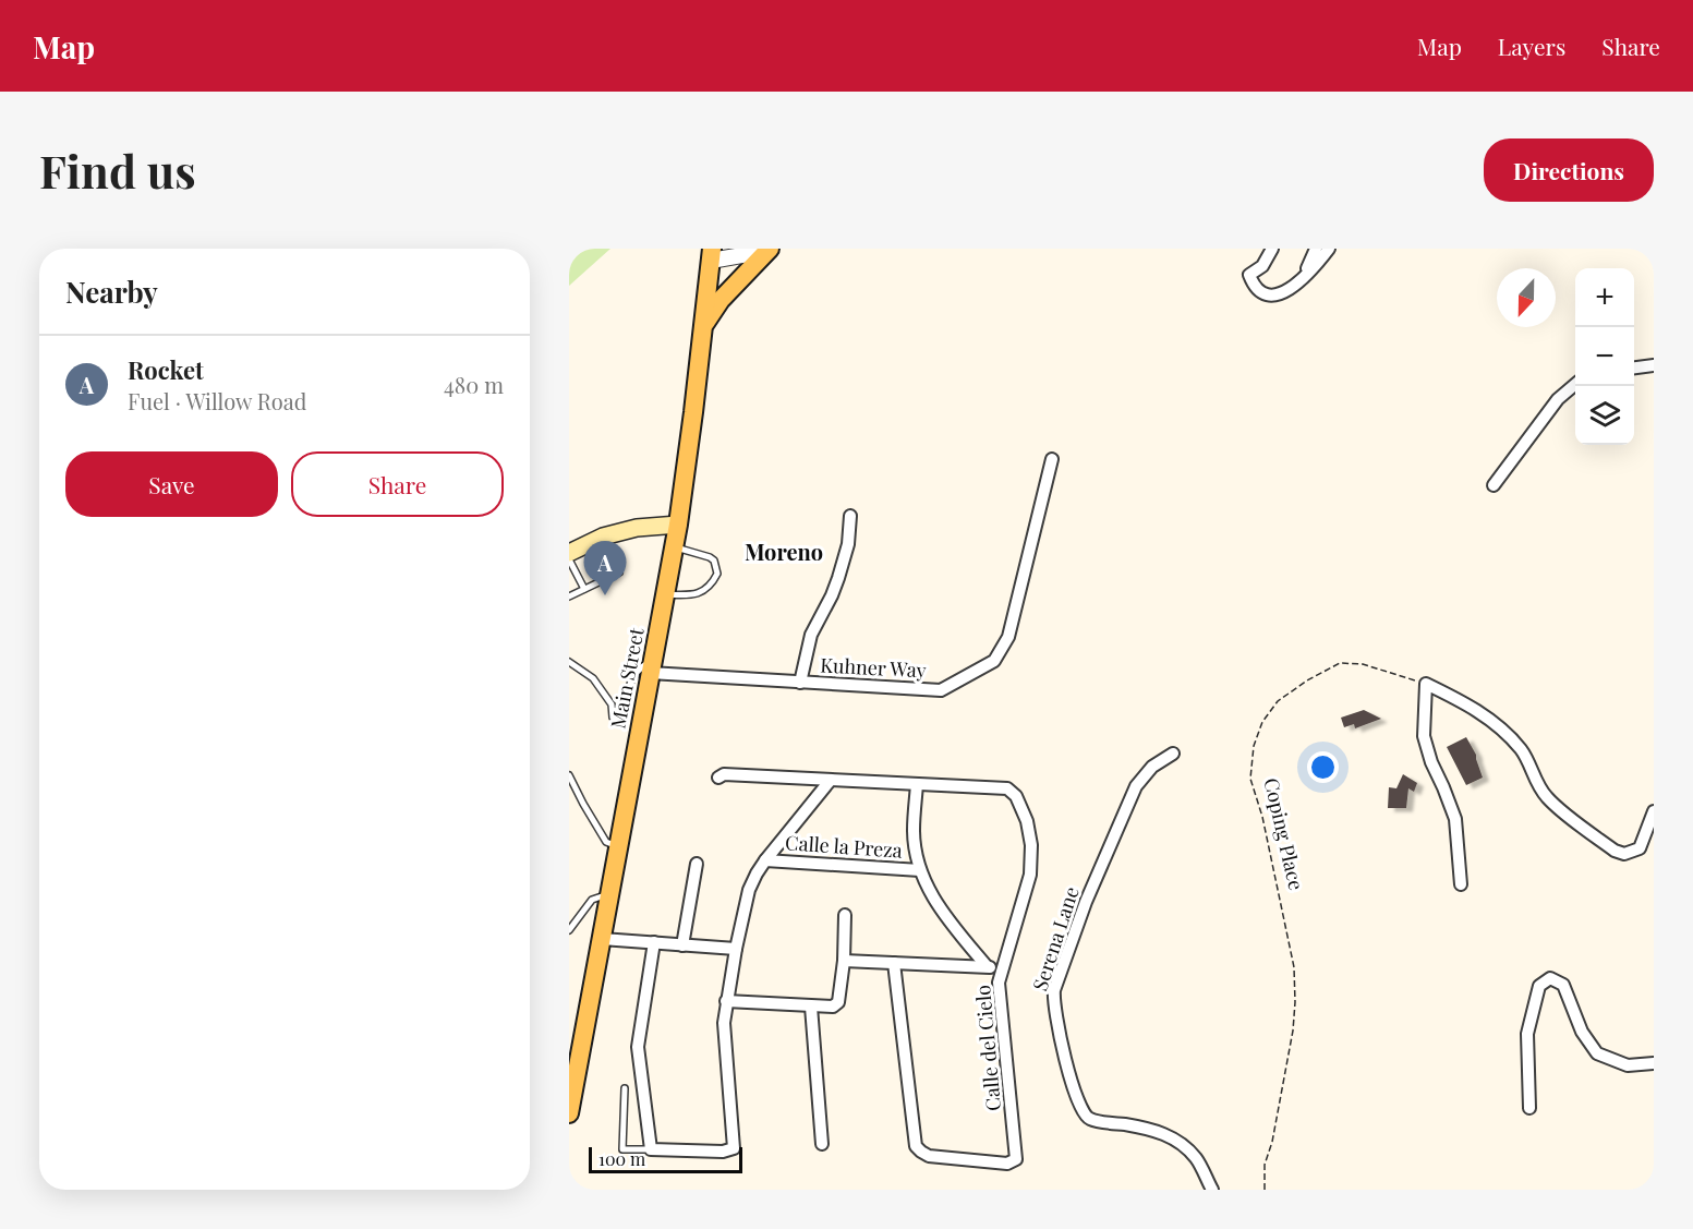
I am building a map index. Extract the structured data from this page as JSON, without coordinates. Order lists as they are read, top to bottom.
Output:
{
  "streets": {
    "main road": ["Main Street"],
    "street": [
      "Kuhner Way",
      "Calle la Preza",
      "Serena Lane",
      "Calle del Cielo"
    ],
    "path": ["Coping Place"]
  },
  "crossings": [
    ["Kuhner Way", "Main Street"]
  ],
  "districts": ["Moreno"],
  "scale_bar": "100 m",
  "north": "bottom",
  "page": {
    "header": "Map",
    "nav": ["Map", "Layers", "Share"],
    "buttons": [
      "Directions",
      ["Save", "Share"]
    ],
    "title": "Find us",
    "heading": "Nearby",
    "map_buttons": ["+", "−"],
    "list": [
      {
        "mark": "A",
        "name": "Rocket",
        "note": "Fuel · Willow Road",
        "value": "480 m"
      }
    ],
    "pins": "A",
    "scale": "100 m"
  }
}
